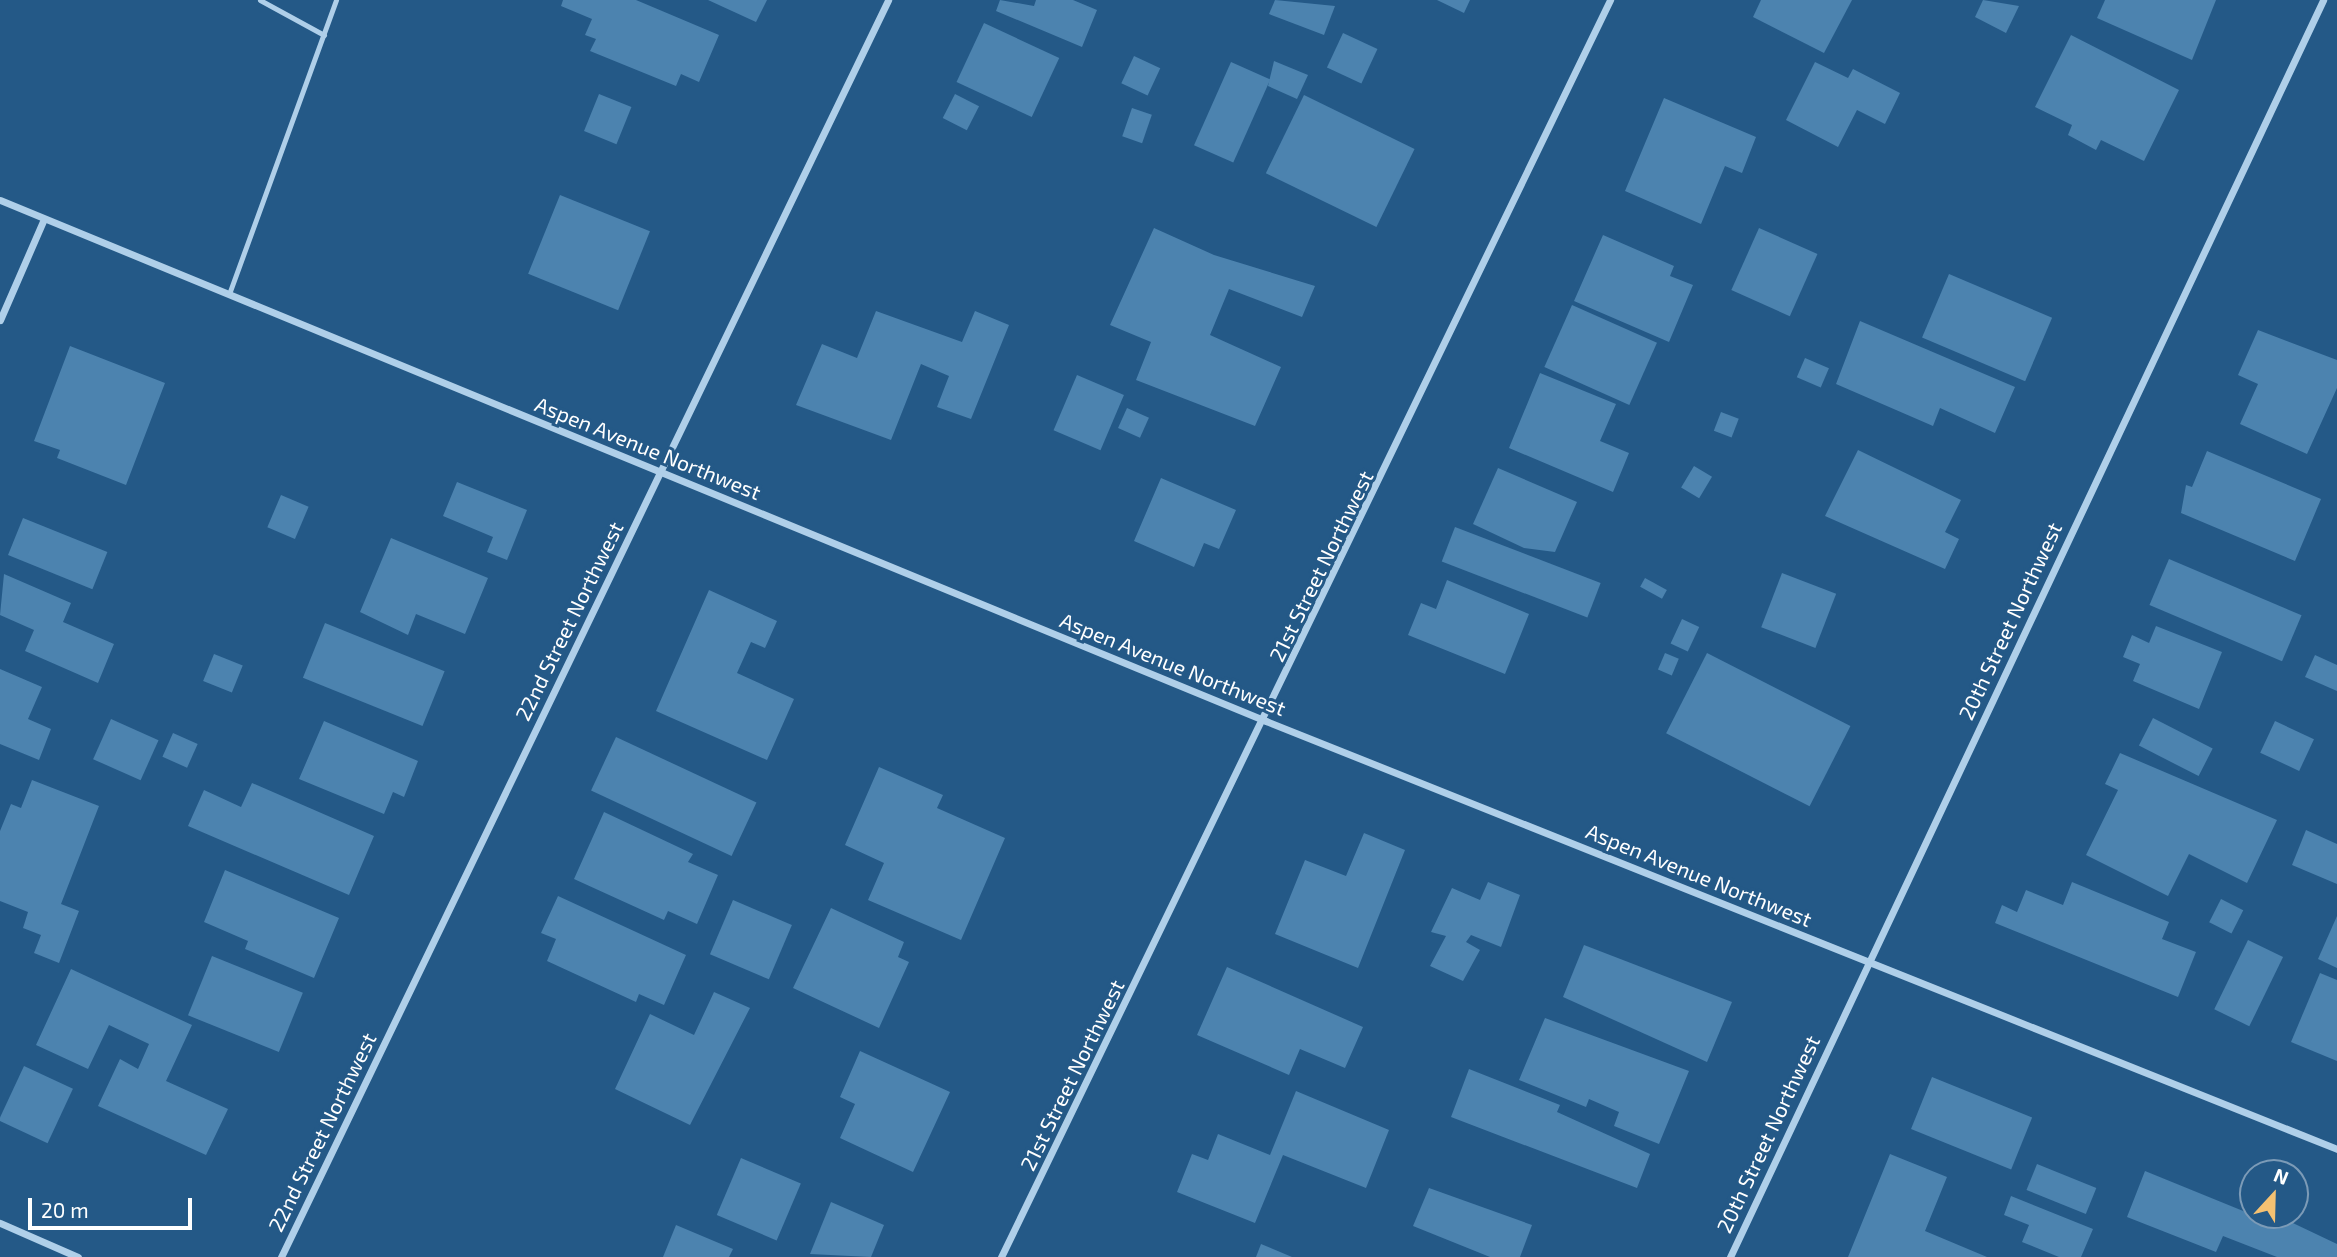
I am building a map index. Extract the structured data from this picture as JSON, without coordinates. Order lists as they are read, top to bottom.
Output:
{
  "streets": {
    "street": [
      "Aspen Avenue Northwest",
      "21st Street Northwest",
      "22nd Street Northwest",
      "20th Street Northwest"
    ]
  },
  "crossings": [
    ["Aspen Avenue Northwest", "21st Street Northwest"],
    ["Aspen Avenue Northwest", "22nd Street Northwest"],
    ["Aspen Avenue Northwest", "20th Street Northwest"]
  ],
  "scale_bar": "20 m",
  "north": "top"
}
